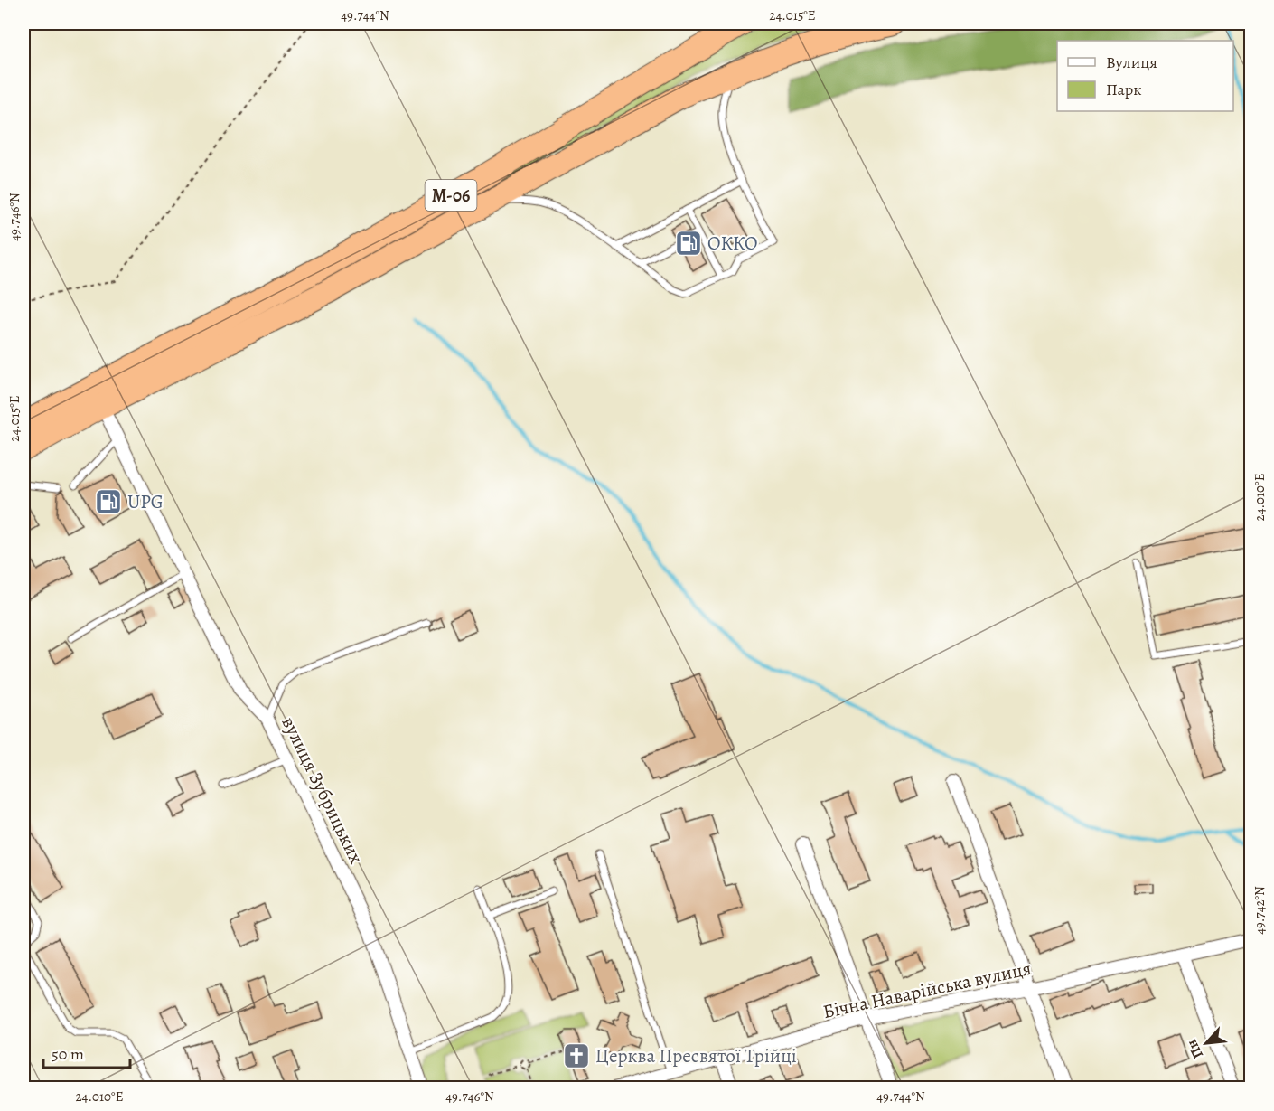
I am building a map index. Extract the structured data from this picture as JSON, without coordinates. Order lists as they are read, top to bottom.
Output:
{
  "streets": {
    "highway": ["М-06"],
    "street": ["вулиця Зубрицьких", "Бічна Наварійська вулиця"]
  },
  "crossings": [
    ["М-06", "вулиця Зубрицьких"]
  ],
  "places": {
    "fuel station": ["ОККО", "UPG"],
    "church": ["Церква Пресвятої Трійці"]
  },
  "legend": ["Вулиця", "Парк"],
  "scale_bar": "50 m",
  "north": "bottom left",
  "coordinates": [
    "49.744°N",
    "24.015°E",
    "49.746°N",
    "24.010°E",
    "49.742°N"
  ]
}
